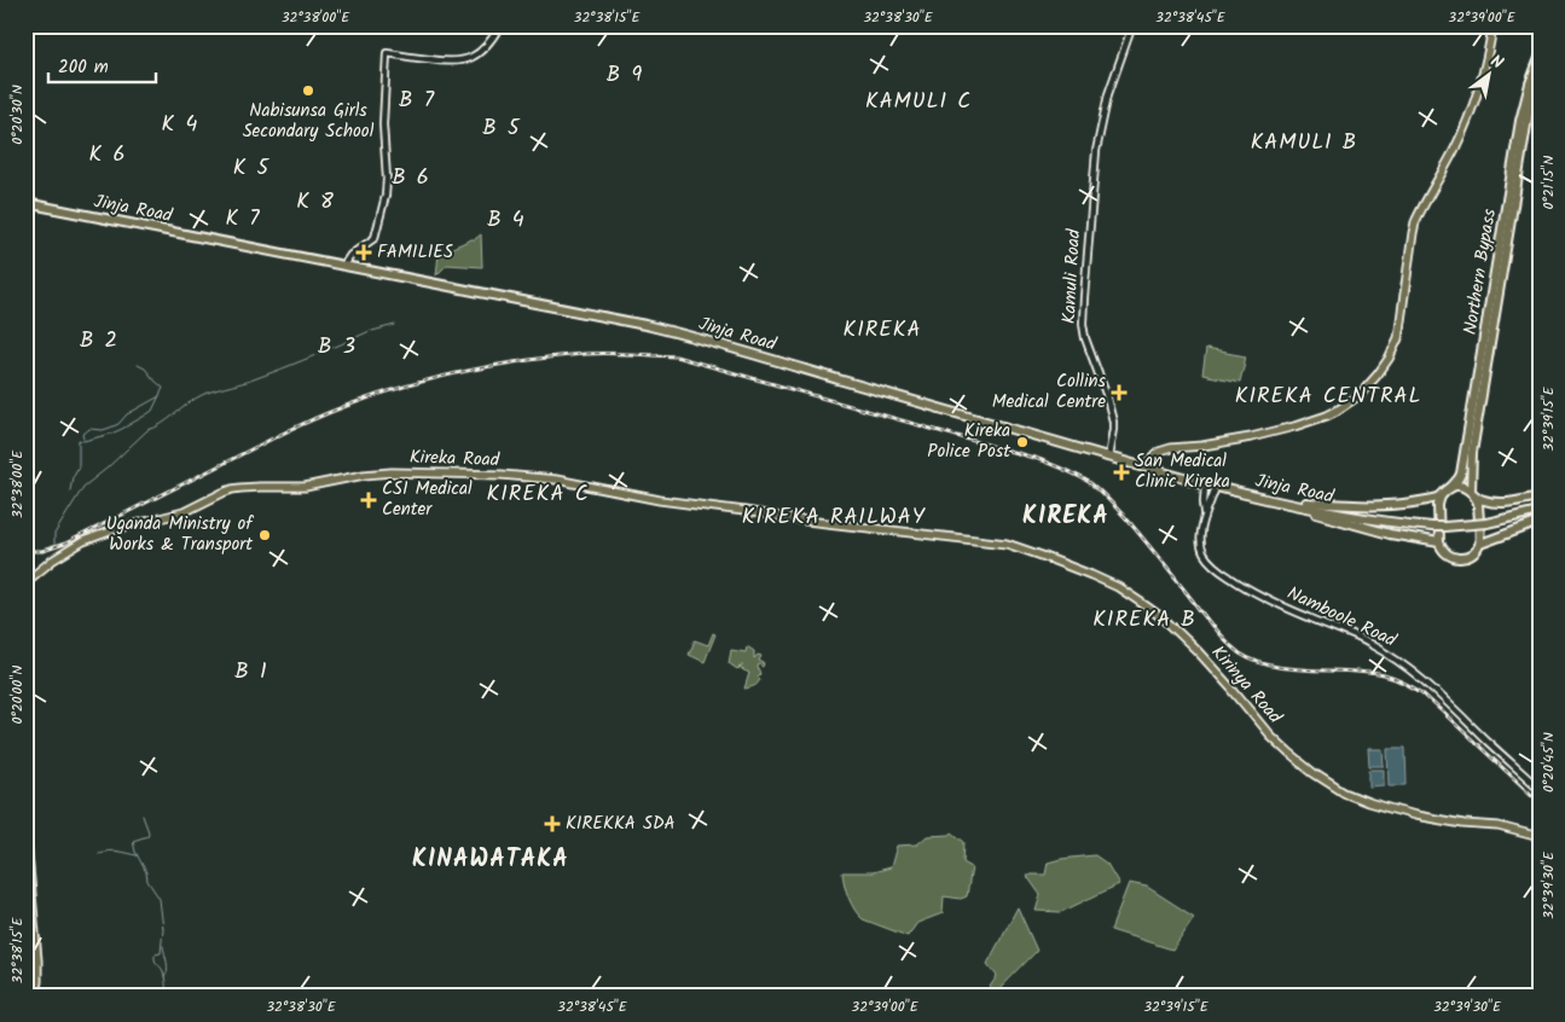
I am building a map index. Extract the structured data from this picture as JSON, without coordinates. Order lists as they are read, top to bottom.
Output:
{
  "streets": {
    "highway": ["Jinja Road", "Northern Bypass"],
    "main road": ["Kireka Road", "Kirinya Road"],
    "street": ["Kamuli Road", "Namboole Road"]
  },
  "crossings": [
    ["Jinja Road", "Kamuli Road"],
    ["Jinja Road", "Namboole Road"],
    ["Kireka Road", "Kirinya Road"]
  ],
  "districts": [
    "B 9",
    "B 7",
    "KAMULI C",
    "K 4",
    "B 5",
    "KAMULI B",
    "K 6",
    "K 5",
    "B 6",
    "K 8",
    "K 7",
    "B 4",
    "KIREKA",
    "B 2",
    "B 3",
    "KIREKA CENTRAL",
    "KIREKA C",
    "KIREKA RAILWAY",
    "KIREKA",
    "KIREKA B",
    "B 1",
    "KINAWATAKA"
  ],
  "places": {
    "other": ["Nabisunsa Girls Secondary School", "Kireka Police Post", "Uganda Ministry of Works & Transport"],
    "health": [
      "FAMILIES",
      "Collins Medical Centre",
      "San Medical Clinic Kireka",
      "CSI Medical Center",
      "KIREKKA SDA"
    ]
  },
  "scale_bar": "200 m",
  "north": "top right",
  "coordinates": [
    "32°38'00\"E",
    "32°38'15\"E",
    "32°38'30\"E",
    "32°38'45\"E",
    "32°39'00\"E",
    "0°20'30\"N",
    "0°21'15\"N",
    "32°39'15\"E",
    "0°20'00\"N",
    "0°20'45\"N",
    "32°39'30\"E"
  ]
}
